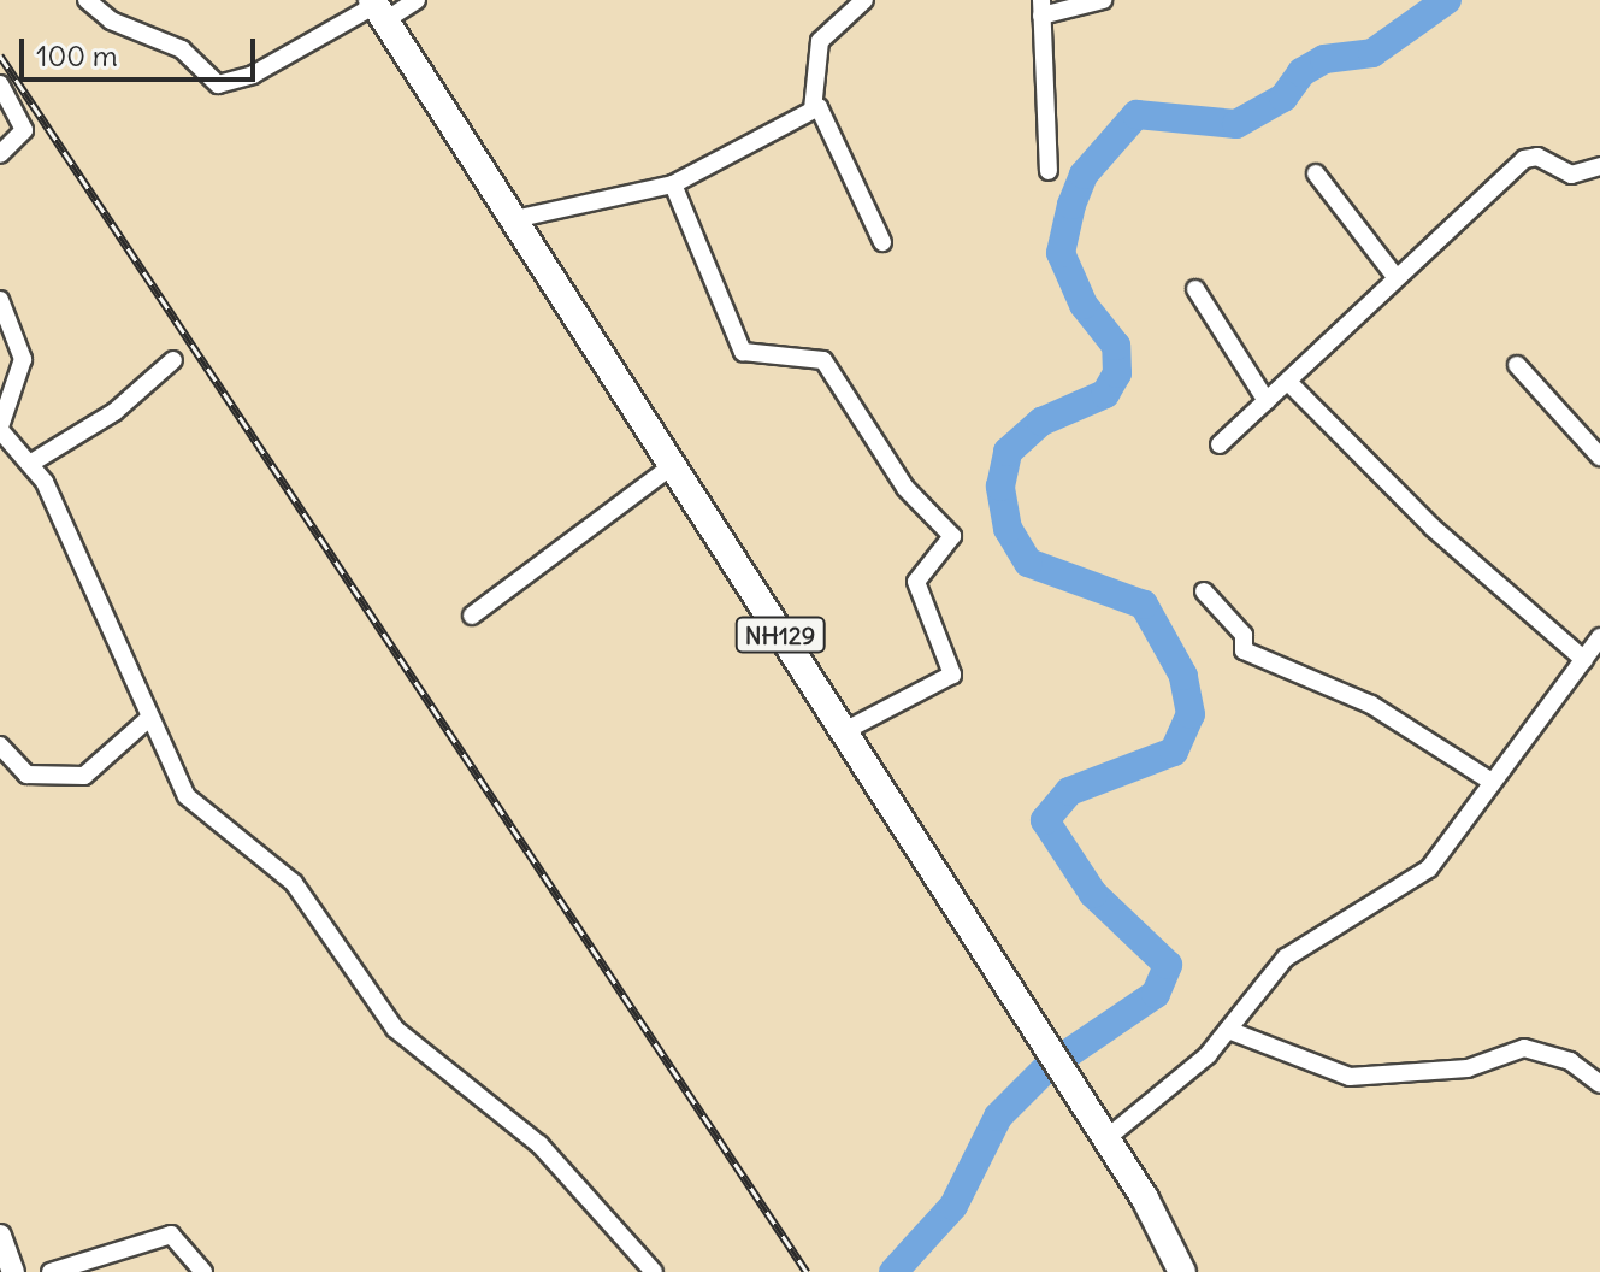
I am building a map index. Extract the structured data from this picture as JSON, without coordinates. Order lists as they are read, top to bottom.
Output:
{
  "streets": {
    "highway": ["NH129"]
  },
  "scale_bar": "100 m"
}
